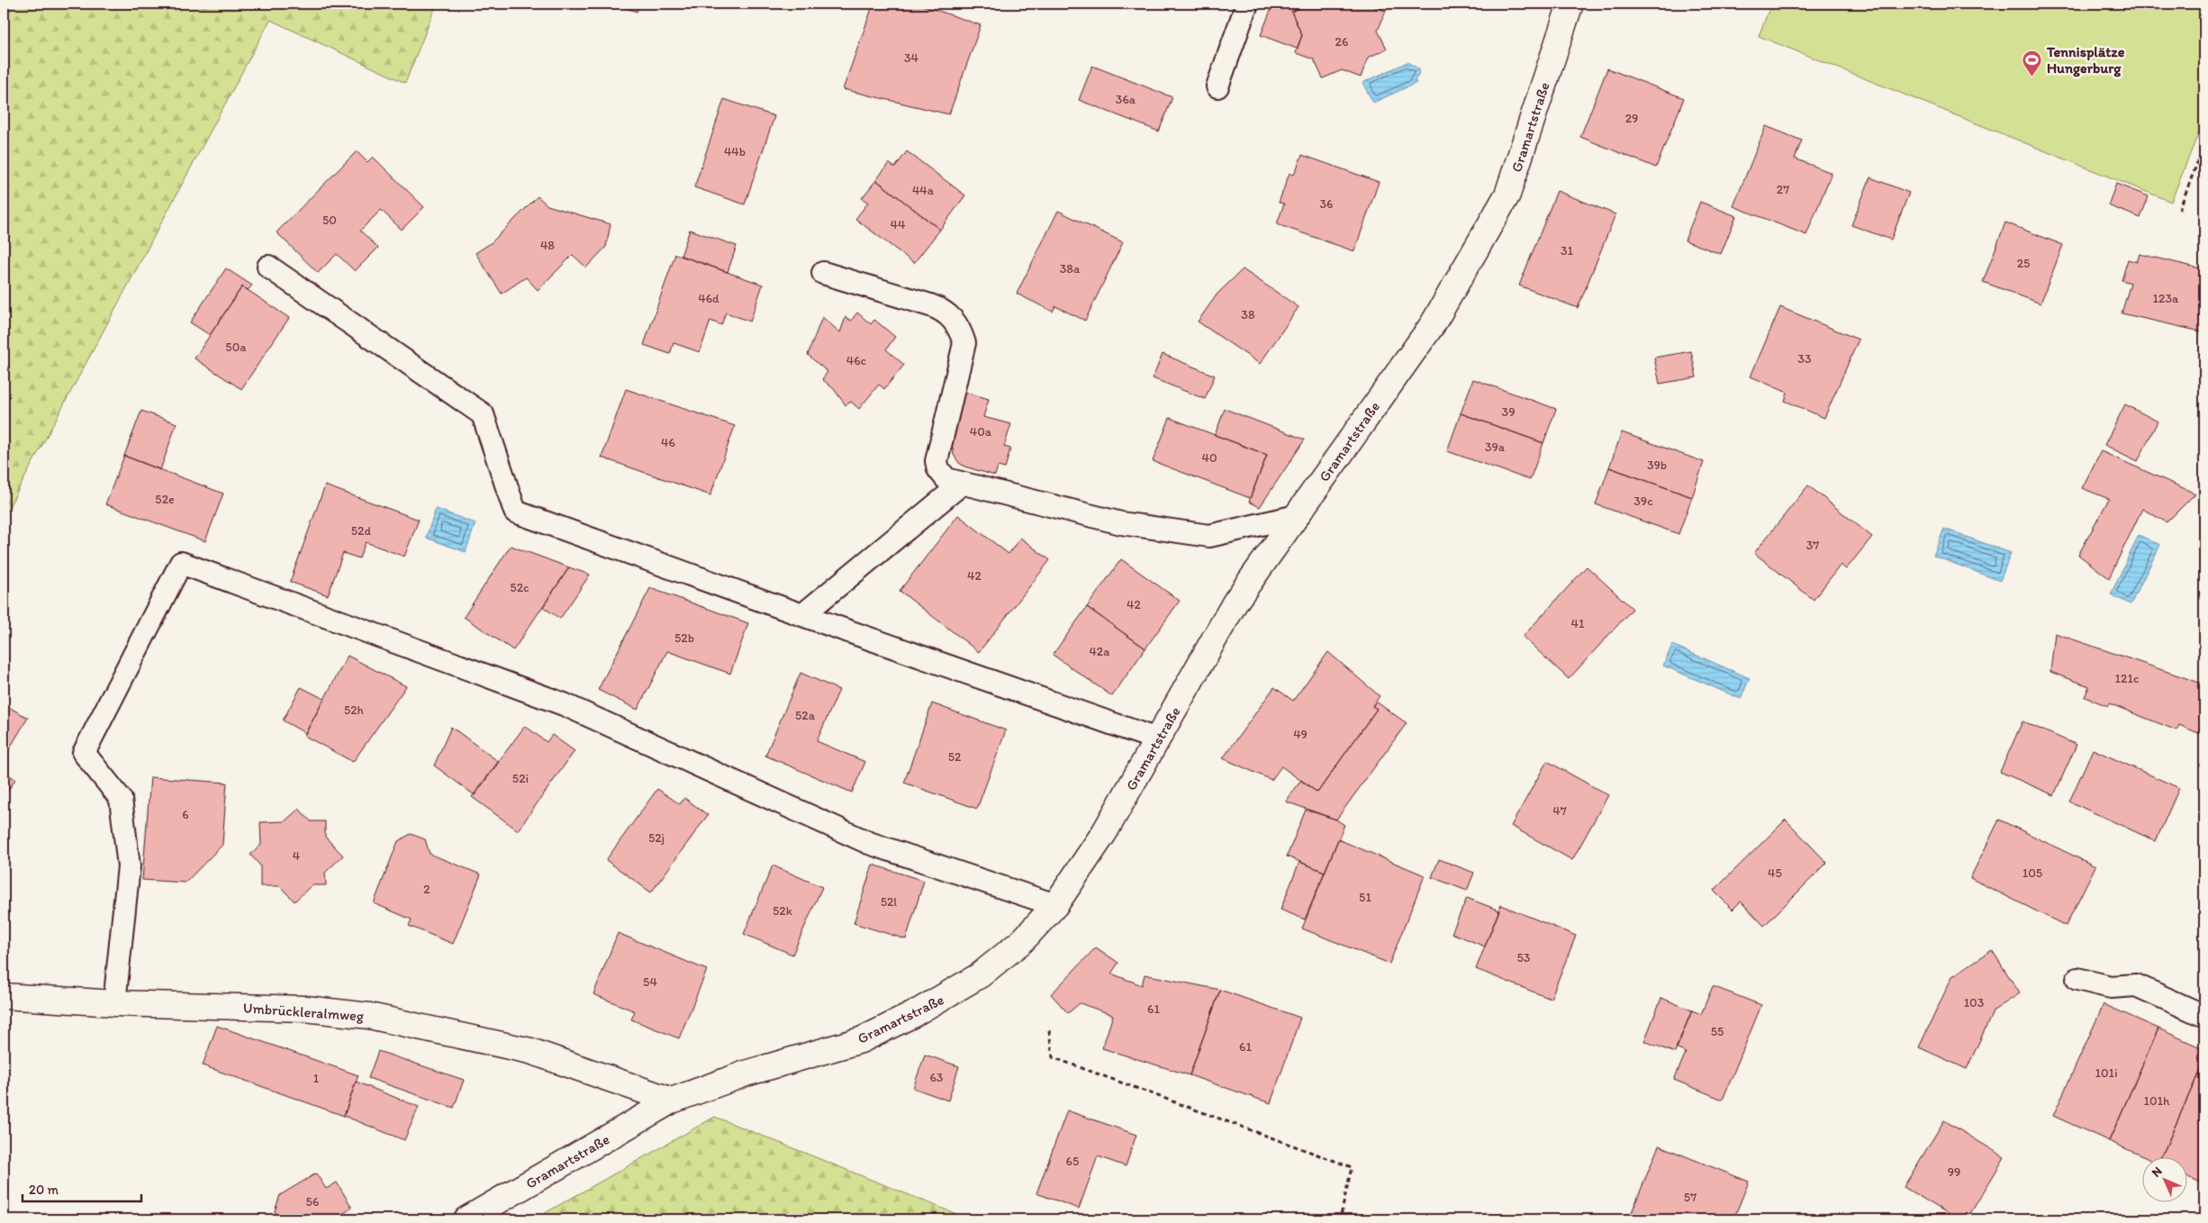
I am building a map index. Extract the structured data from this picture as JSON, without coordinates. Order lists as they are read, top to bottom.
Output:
{
  "streets": {
    "street": ["Gramartstraße", "Umbrückleralmweg"]
  },
  "crossings": [
    ["Gramartstraße", "Umbrückleralmweg"]
  ],
  "places": {
    "sports": ["Tennisplätze Hungerburg"]
  },
  "house_numbers": [
    "26",
    "34",
    "36a",
    "29",
    "44b",
    "27",
    "44a",
    "36",
    "50",
    "44",
    "48",
    "31",
    "25",
    "38a",
    "46d",
    "123a",
    "38",
    "50a",
    "33",
    "46c",
    "39",
    "40a",
    "46",
    "39a",
    "40",
    "39b",
    "52e",
    "39c",
    "52d",
    "37",
    "42",
    "52c",
    "42",
    "41",
    "52b",
    "42a",
    "121c",
    "52h",
    "52a",
    "49",
    "52",
    "52i",
    "47",
    "6",
    "52j",
    "4",
    "45",
    "105",
    "2",
    "51",
    "52l",
    "52k",
    "53",
    "54",
    "103",
    "61",
    "55",
    "61",
    "101i",
    "63",
    "1",
    "101h",
    "65",
    "99",
    "57",
    "56"
  ],
  "scale_bar": "20 m",
  "north": "top left"
}
